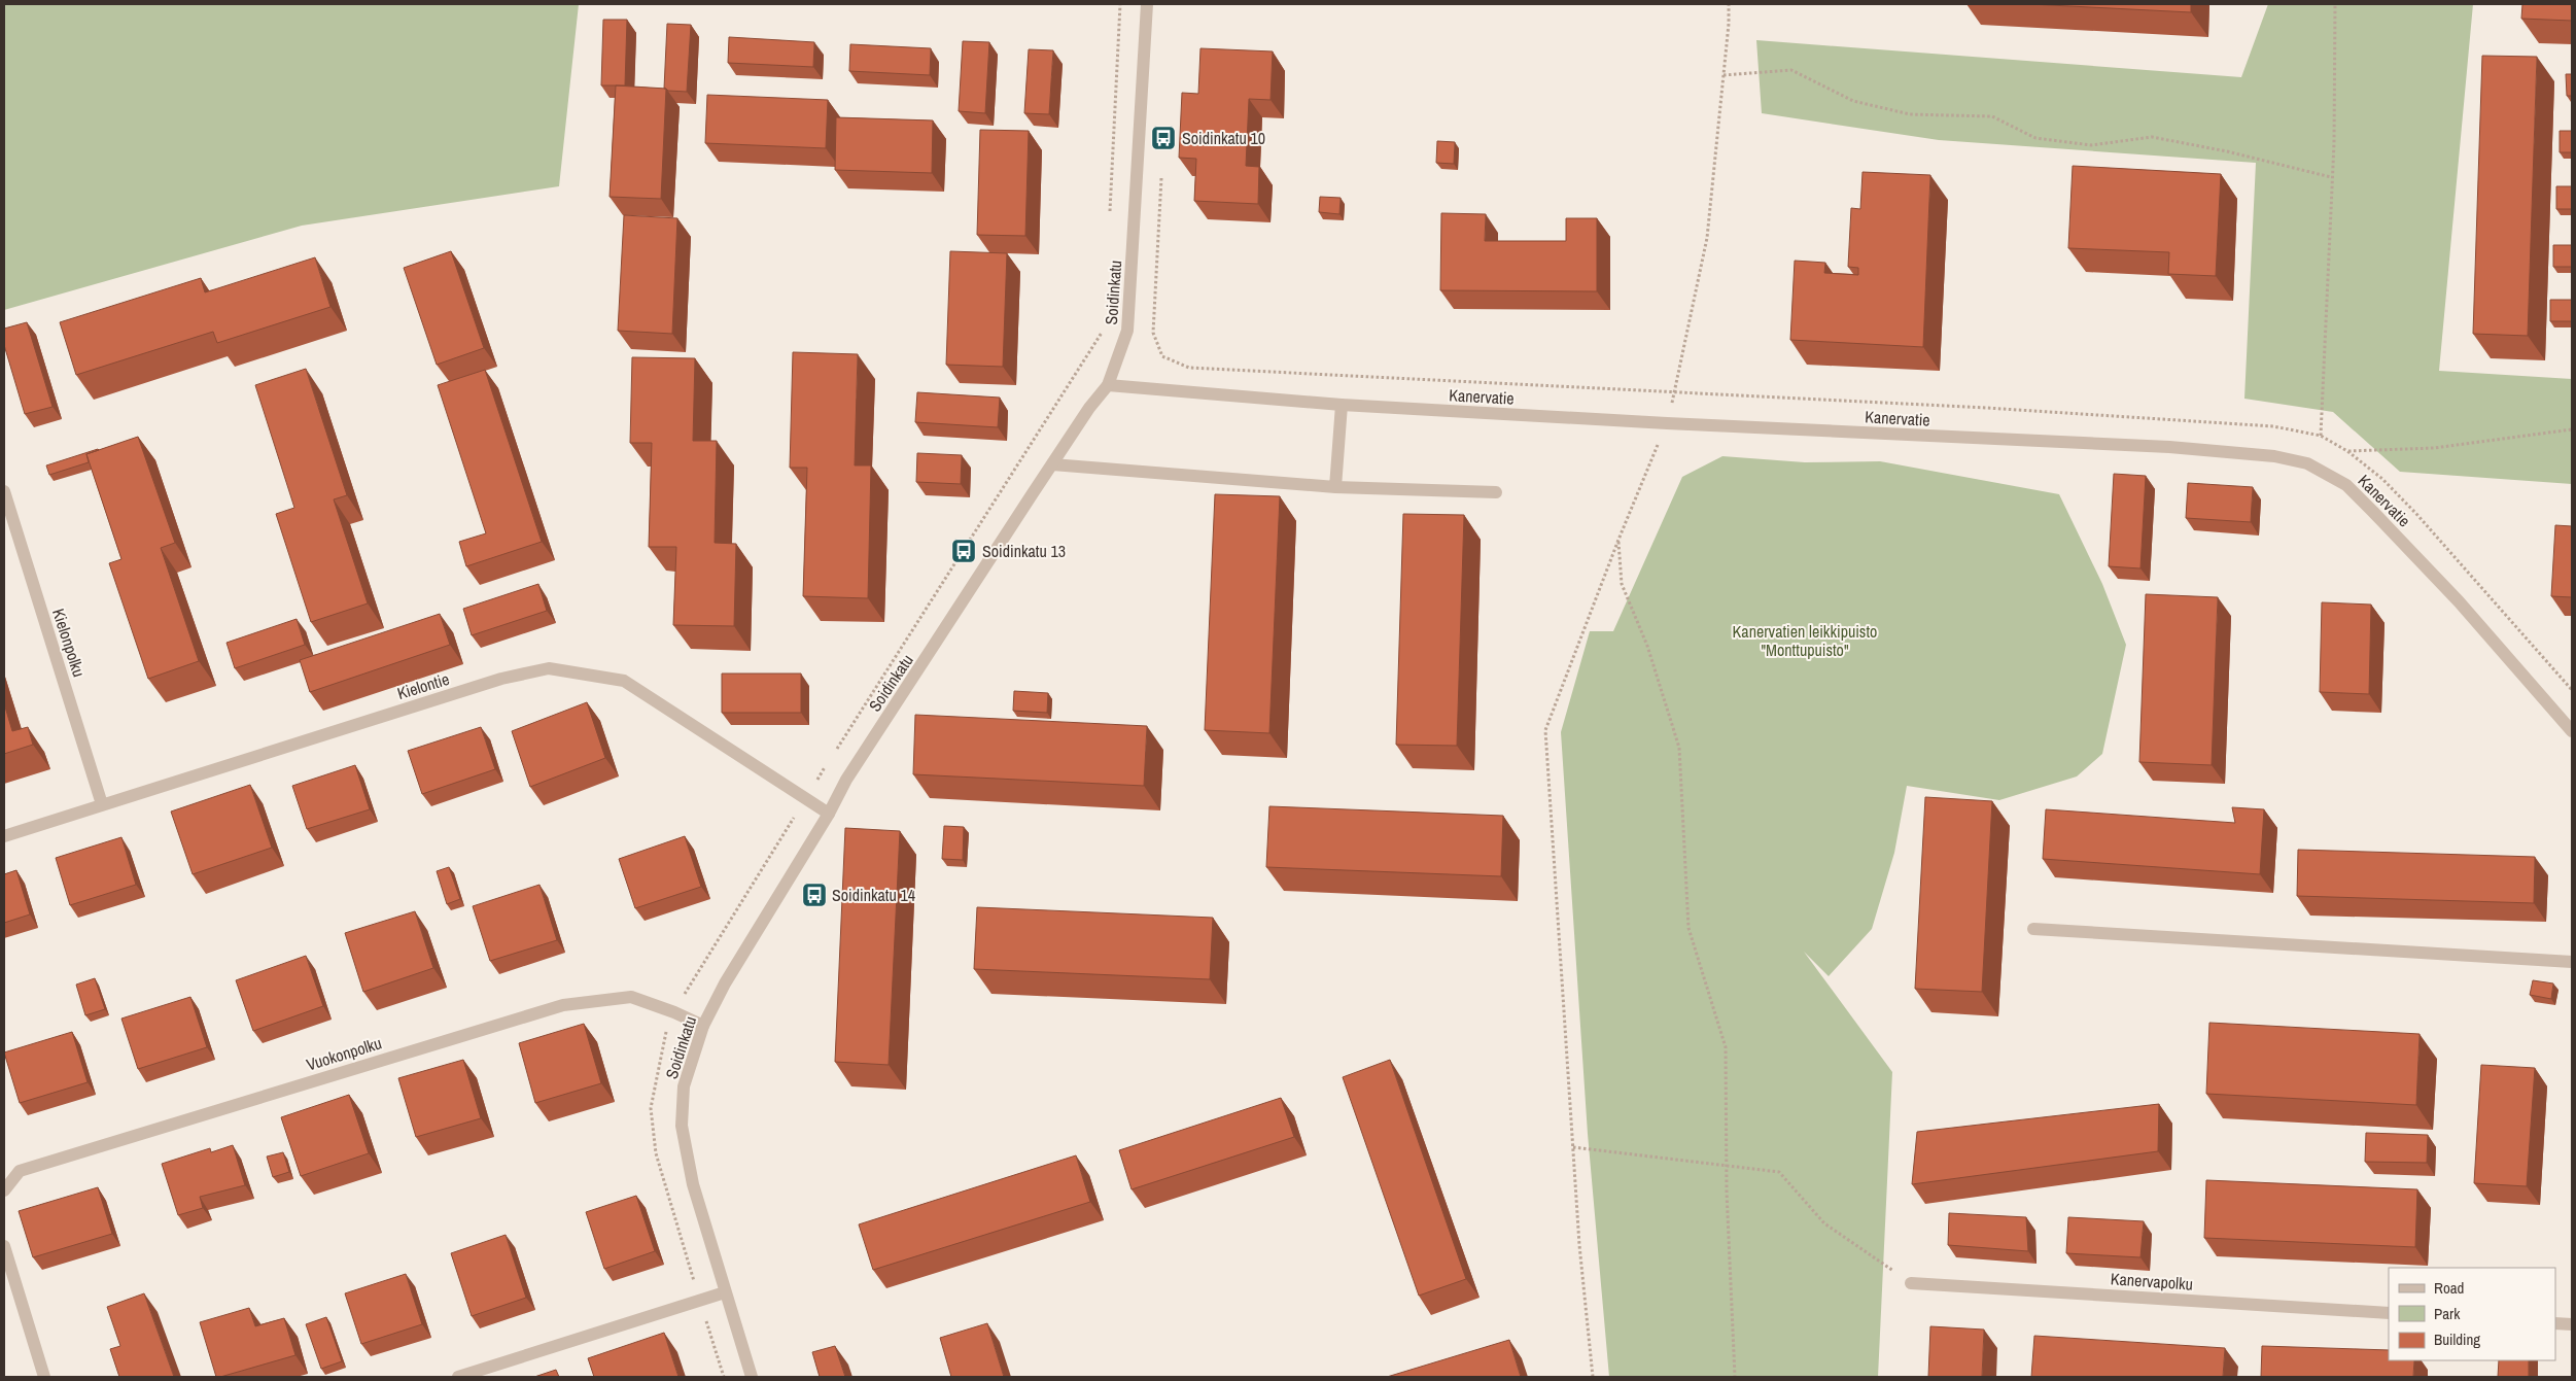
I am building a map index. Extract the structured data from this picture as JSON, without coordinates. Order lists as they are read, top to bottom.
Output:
{
  "streets": {
    "street": [
      "Soidinkatu",
      "Kanervatie",
      "Kielonpolku",
      "Kielontie",
      "Vuokonpolku",
      "Kanervapolku"
    ]
  },
  "crossings": [
    ["Soidinkatu", "Kanervatie"],
    ["Soidinkatu", "Kielontie"],
    ["Soidinkatu", "Vuokonpolku"],
    ["Kielonpolku", "Kielontie"]
  ],
  "parks": ["Kanervatien leikkipuisto \"Monttupuisto\""],
  "places": {
    "bus stop": ["Soidinkatu 10", "Soidinkatu 13", "Soidinkatu 14"]
  },
  "legend": ["Road", "Park", "Building"]
}
